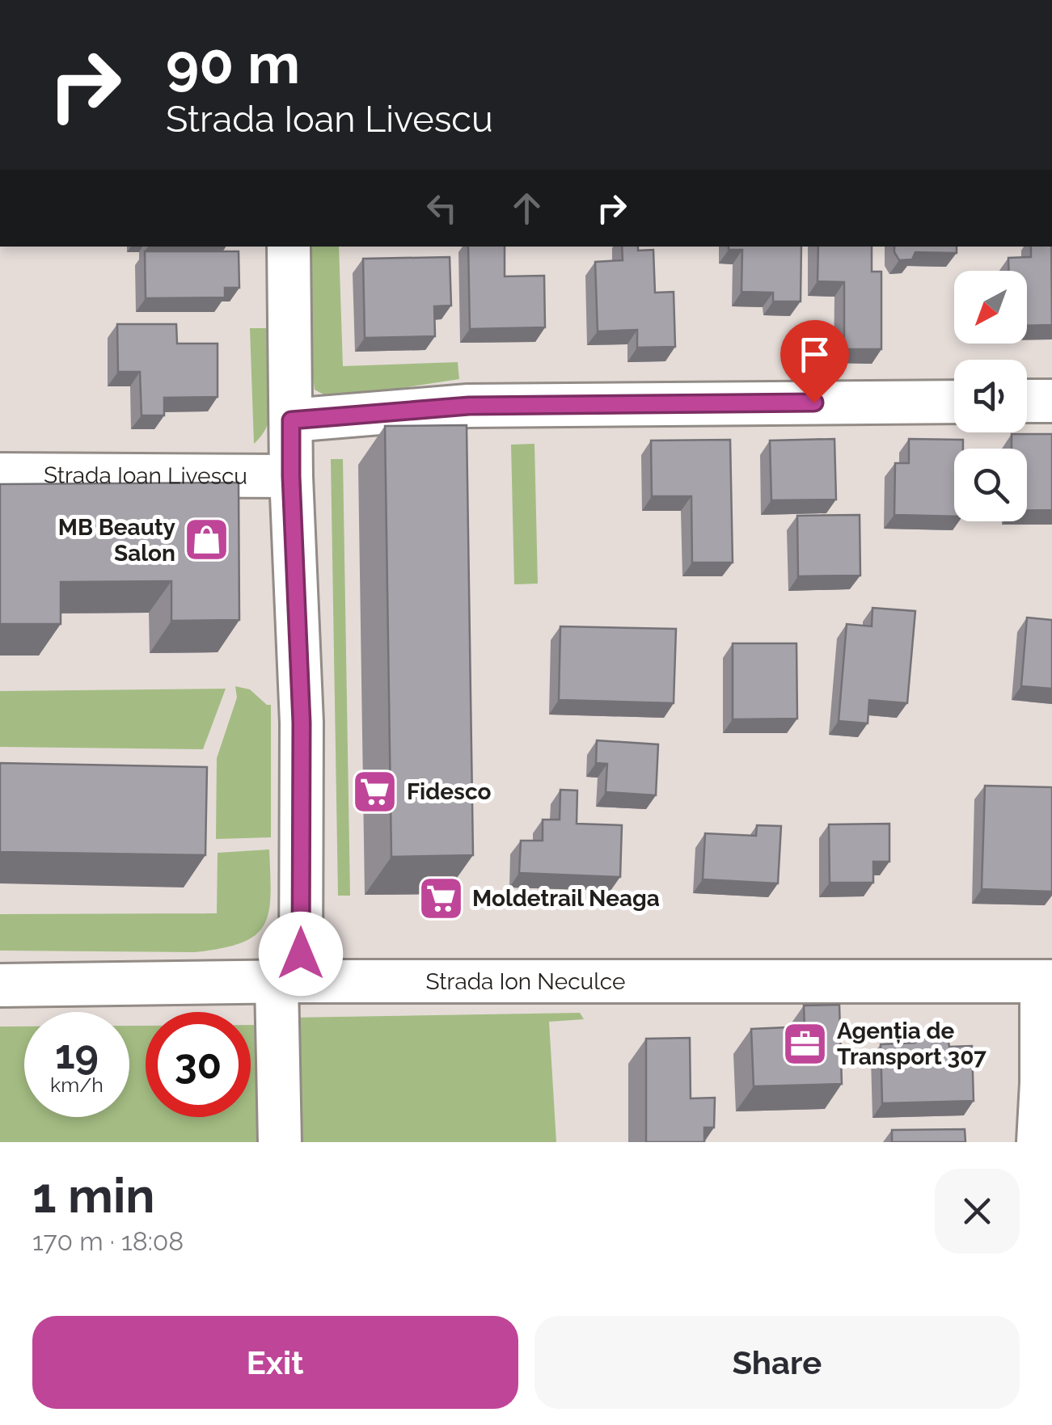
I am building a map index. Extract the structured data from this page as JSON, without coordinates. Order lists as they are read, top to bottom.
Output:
{
  "streets": {
    "street": ["Strada Ioan Livescu", "Strada Ion Neculce"]
  },
  "places": {
    "shop": ["MB Beauty Salon"],
    "supermarket": ["Fidesco", "Moldetrail Neaga"],
    "office": ["Agenția de Transport 307"]
  },
  "north": "bottom left",
  "page": {
    "turn": ["90 m", "Strada Ioan Livescu"],
    "speed": "19 km/h",
    "limit": "30",
    "heading": ["1 min", "170 m · 18:08"],
    "buttons": ["Exit", "Share"]
  }
}
